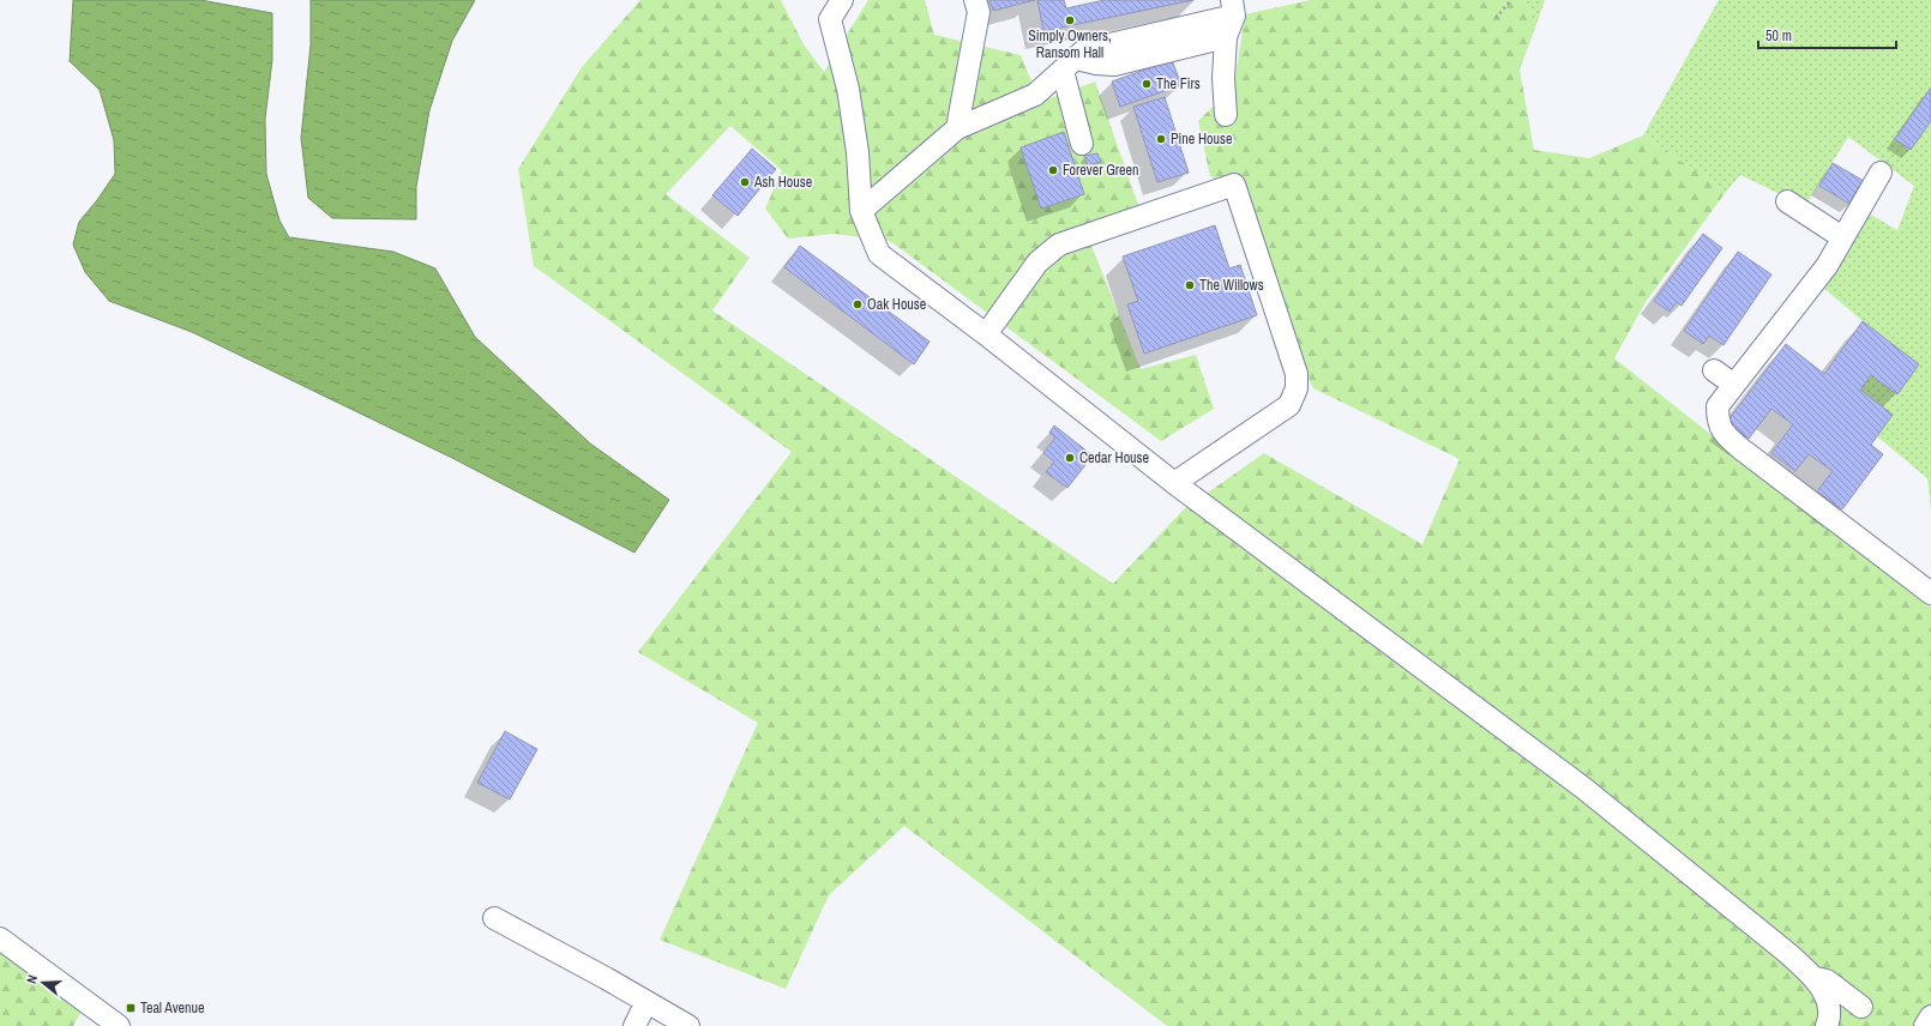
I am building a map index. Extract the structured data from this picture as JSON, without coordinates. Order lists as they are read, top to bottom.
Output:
{
  "places": {
    "other": [
      "Simply Owners, Ransom Hall",
      "The Firs",
      "Pine House",
      "Forever Green",
      "Ash House",
      "The Willows",
      "Oak House",
      "Cedar House"
    ],
    "transit": ["Teal Avenue"]
  },
  "scale_bar": "50 m",
  "north": "left"
}
